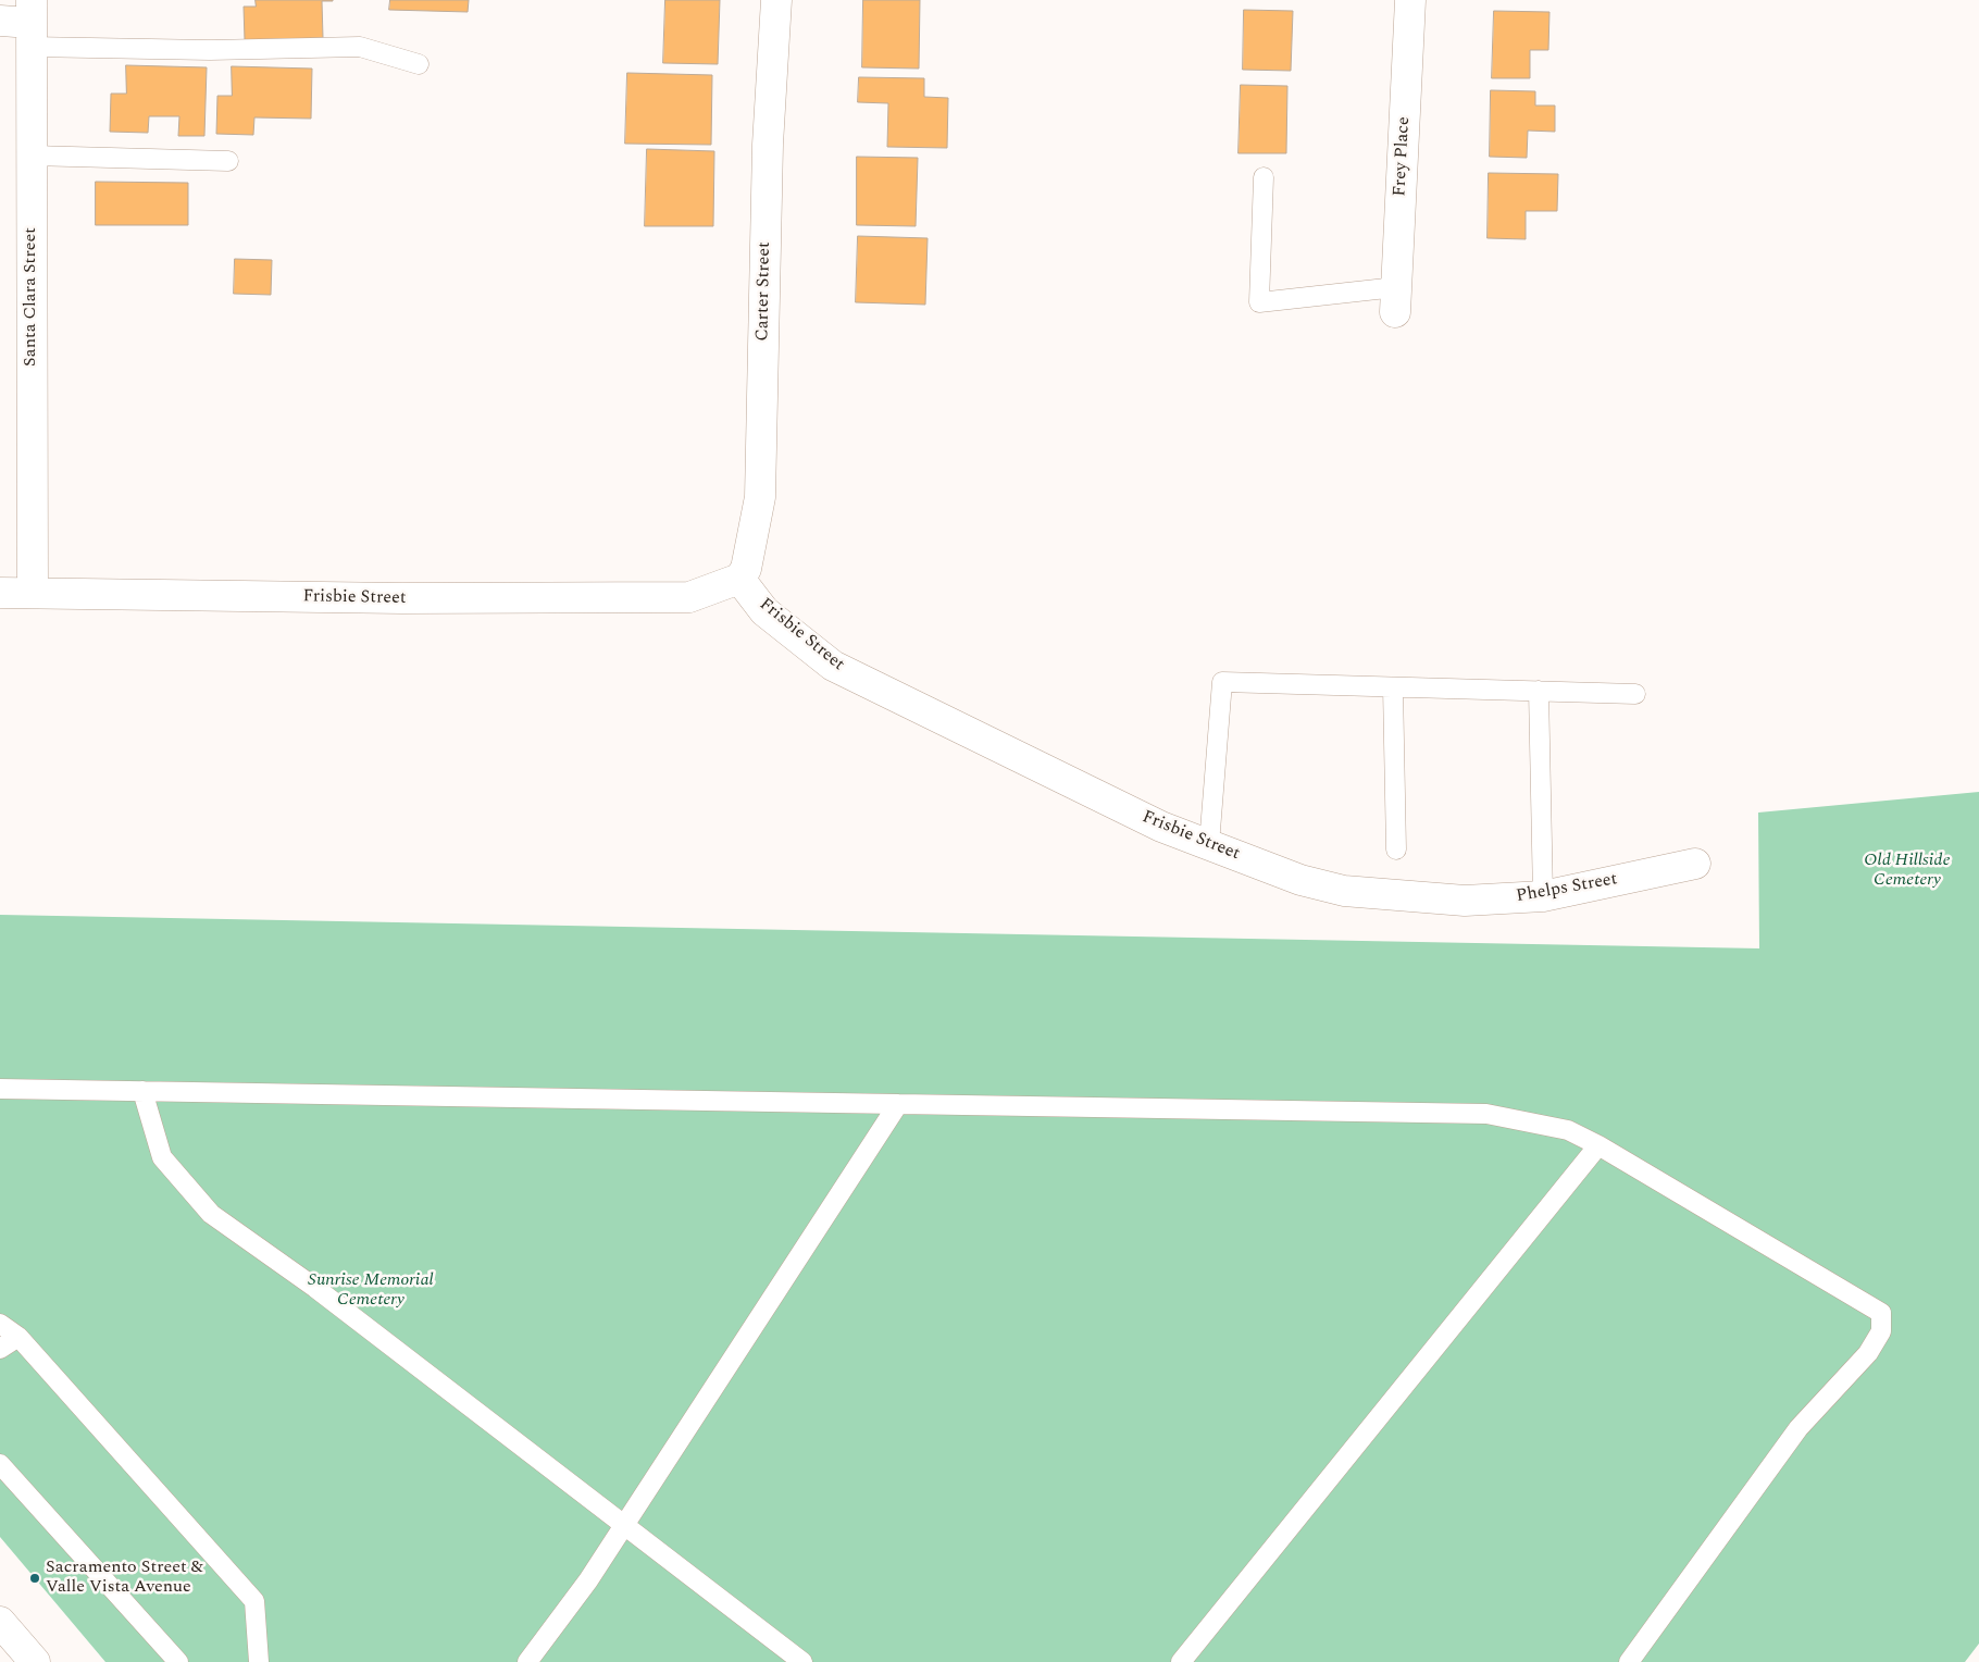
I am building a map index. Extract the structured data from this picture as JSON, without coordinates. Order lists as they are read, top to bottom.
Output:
{
  "streets": {
    "street": [
      "Frey Place",
      "Carter Street",
      "Santa Clara Street",
      "Frisbie Street",
      "Phelps Street"
    ]
  },
  "crossings": [
    ["Carter Street", "Frisbie Street"],
    ["Santa Clara Street", "Frisbie Street"],
    ["Frisbie Street", "Phelps Street"]
  ],
  "parks": ["Old Hillside Cemetery", "Sunrise Memorial Cemetery"],
  "places": ["Sacramento Street & Valle Vista Avenue"]
}
